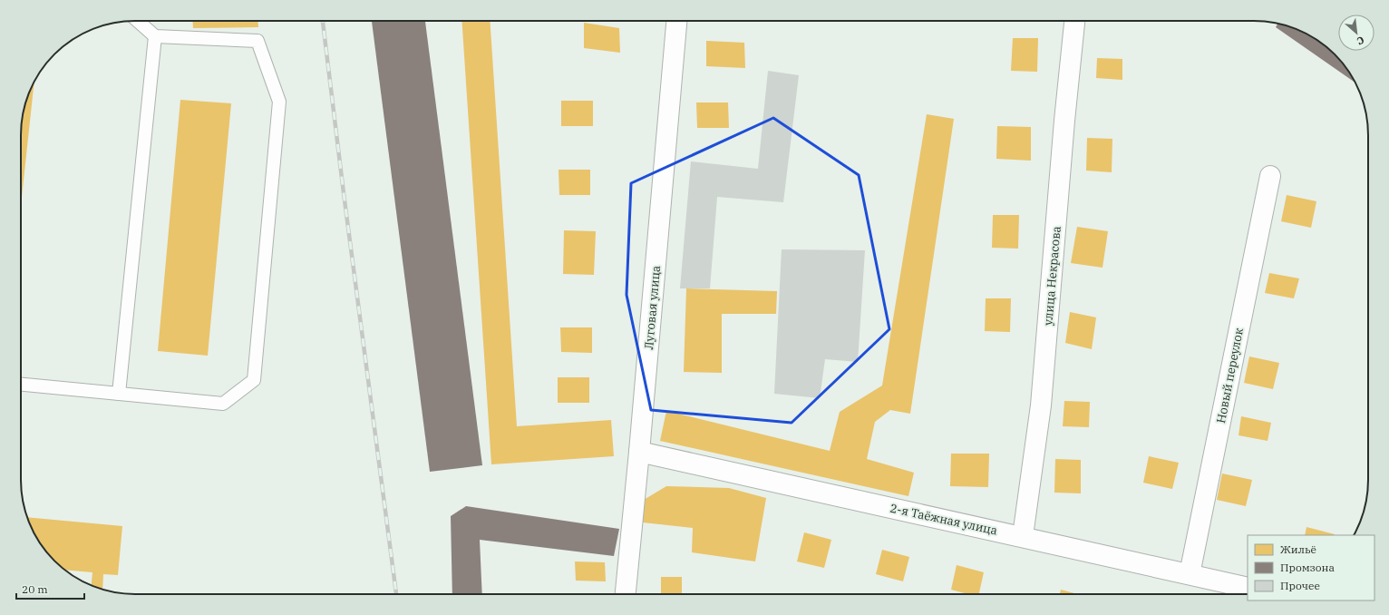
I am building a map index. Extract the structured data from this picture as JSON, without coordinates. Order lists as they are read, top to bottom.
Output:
{
  "streets": {
    "street": [
      "улица Некрасова",
      "Луговая улица",
      "Новый переулок",
      "2-я Таёжная улица"
    ]
  },
  "crossings": [
    ["улица Некрасова", "2-я Таёжная улица"],
    ["Луговая улица", "2-я Таёжная улица"],
    ["Новый переулок", "2-я Таёжная улица"]
  ],
  "legend": ["Жильё", "Промзона", "Прочее"],
  "scale_bar": "20 m",
  "north": "bottom right"
}
